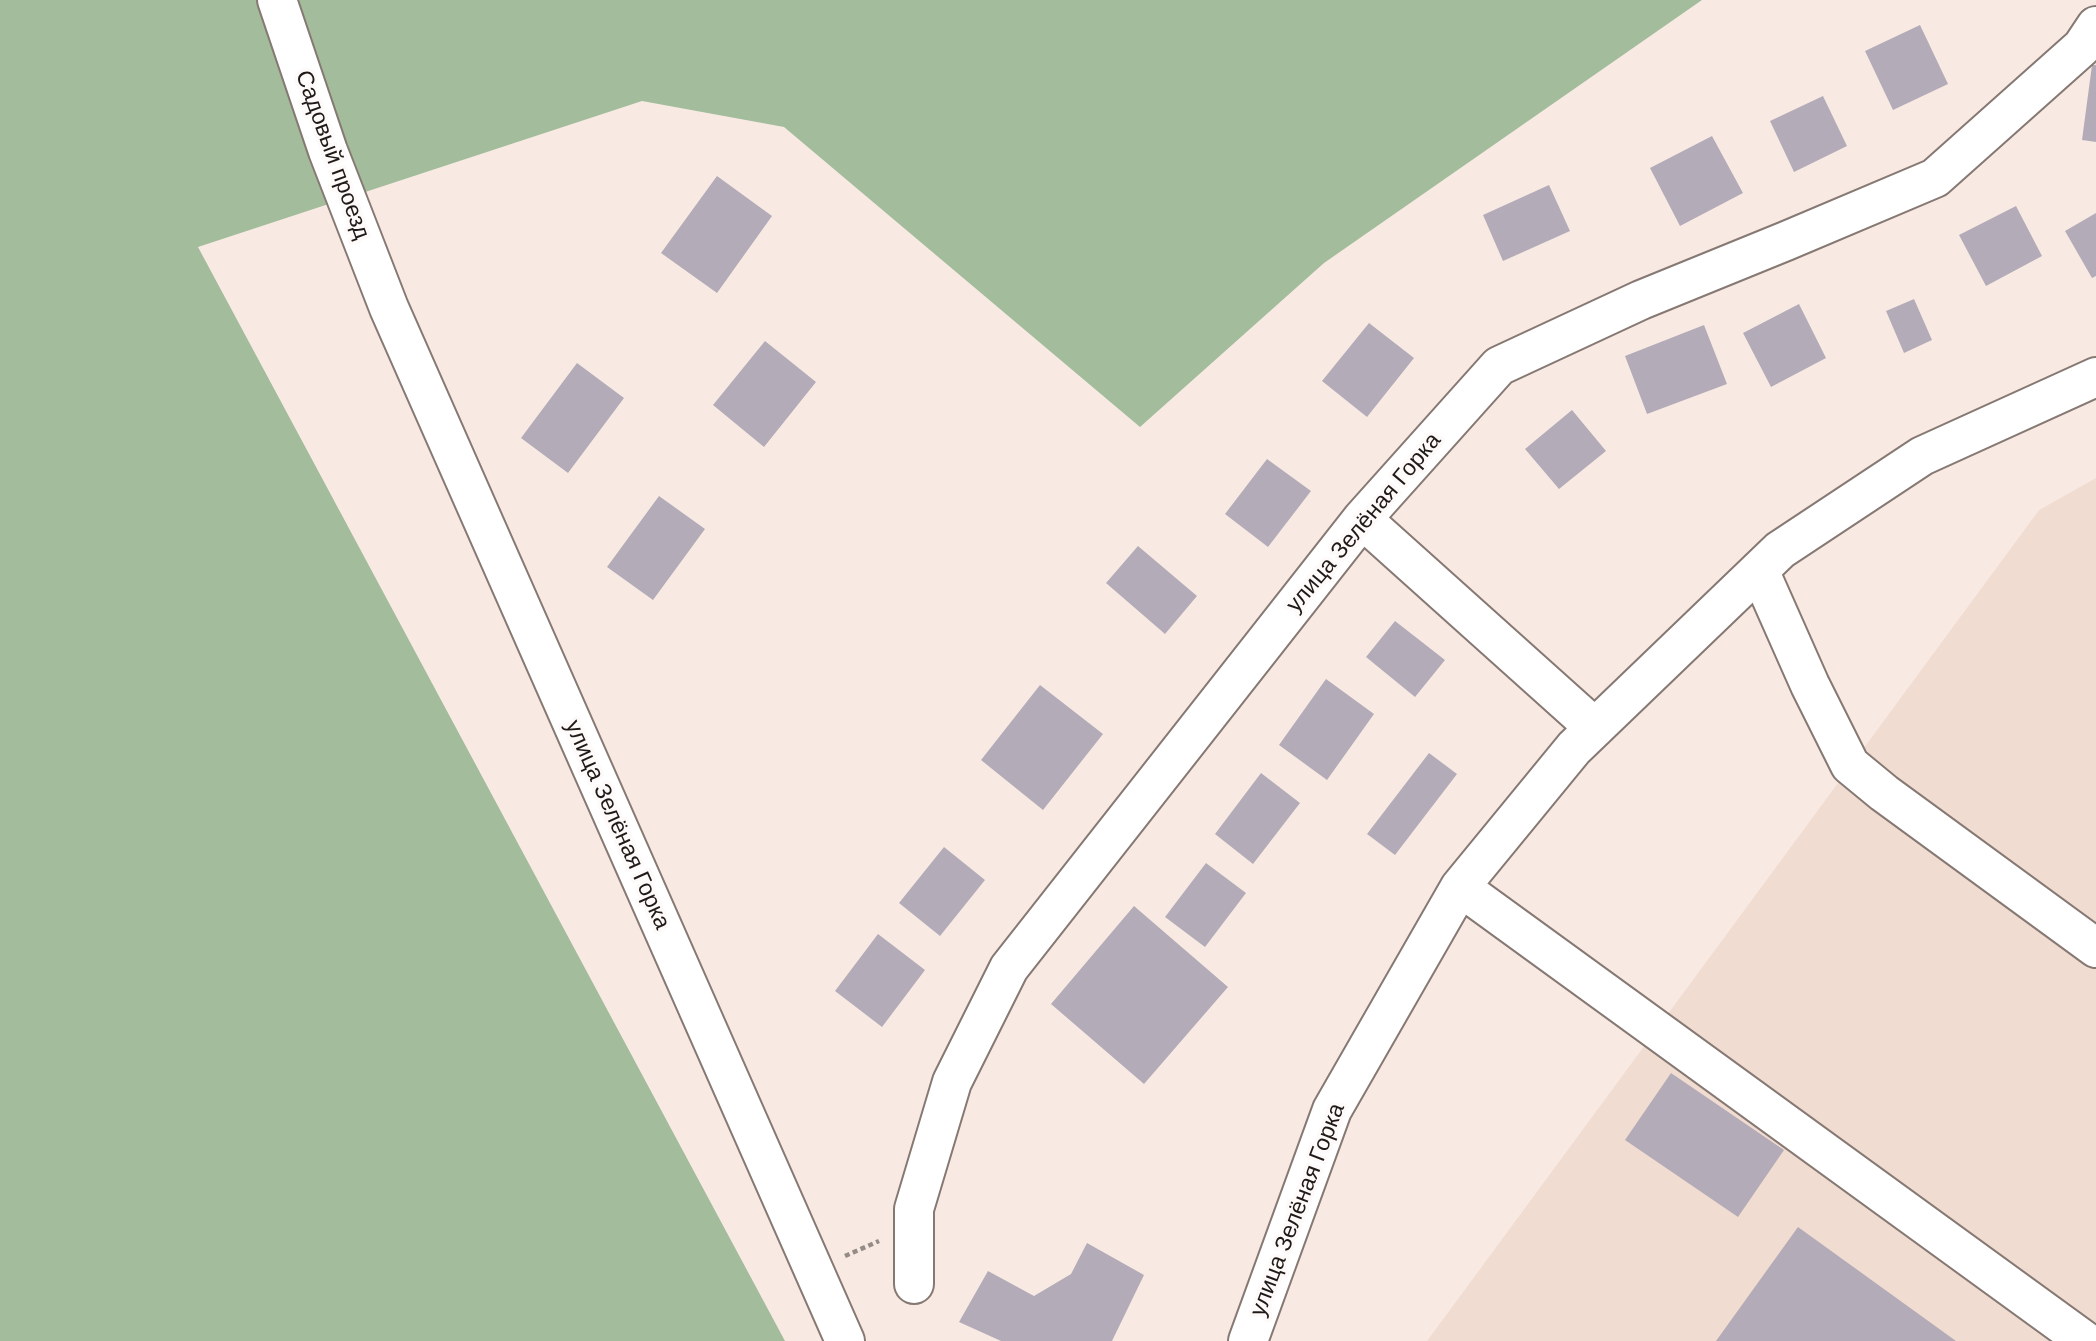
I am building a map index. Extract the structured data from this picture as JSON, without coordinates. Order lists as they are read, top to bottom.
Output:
{
  "streets": {
    "street": ["Садовый проезд", "улица Зелёная Горка"]
  },
  "crossings": [
    ["Садовый проезд", "улица Зелёная Горка"]
  ]
}
